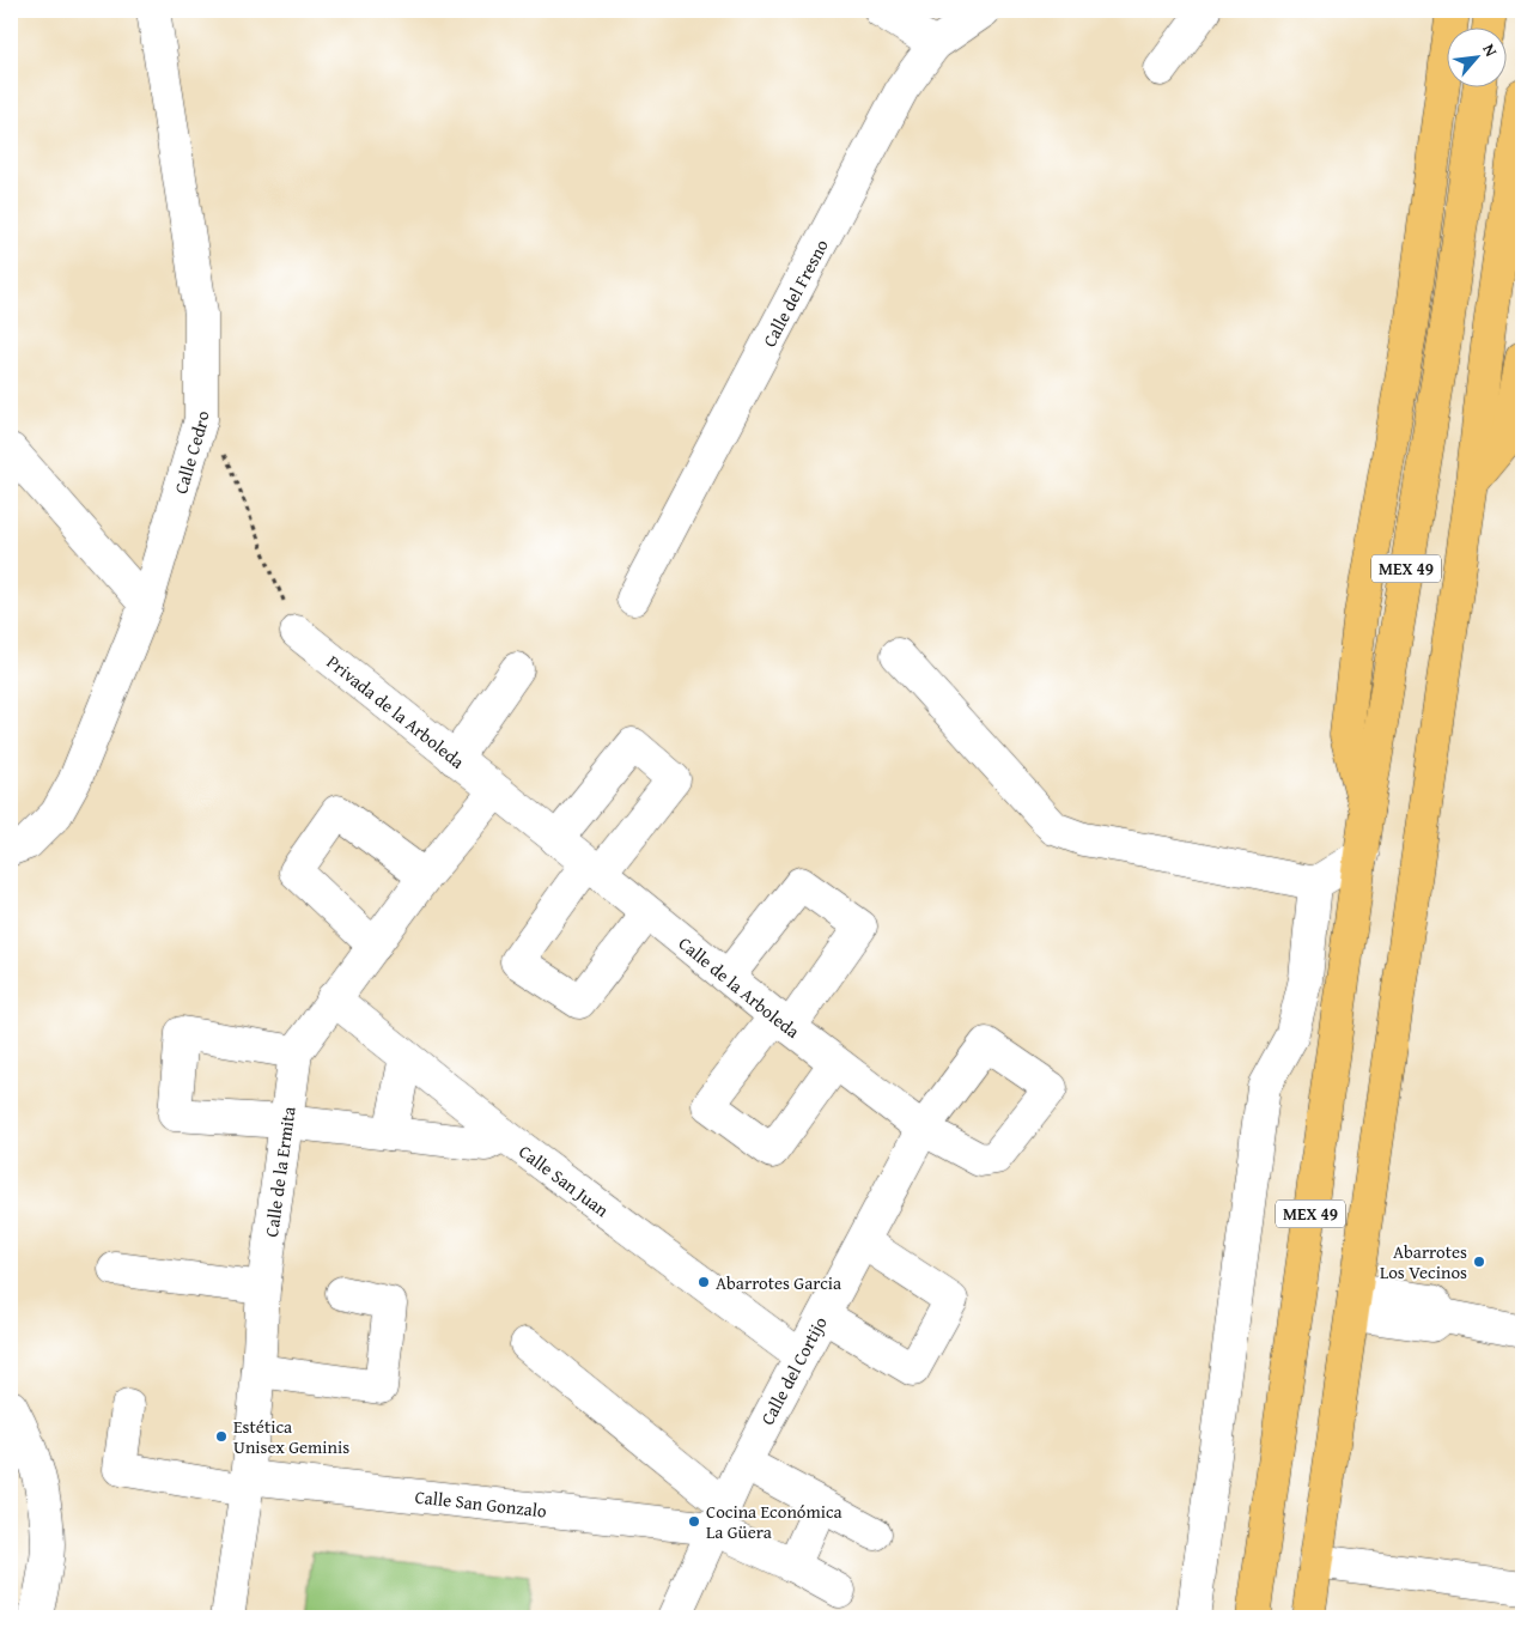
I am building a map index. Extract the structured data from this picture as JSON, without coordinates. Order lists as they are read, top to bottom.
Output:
{
  "streets": {
    "main road": ["MEX 49"],
    "street": [
      "Calle del Fresno",
      "Calle Cedro",
      "Privada de la Arboleda",
      "Calle de la Arboleda",
      "Calle de la Ermita",
      "Calle San Juan",
      "Calle del Cortijo",
      "Calle San Gonzalo"
    ]
  },
  "crossings": [
    ["Privada de la Arboleda", "Calle de la Arboleda"],
    ["Privada de la Arboleda", "Calle de la Ermita"],
    ["Calle de la Arboleda", "Calle de la Ermita"],
    ["Calle de la Arboleda", "Calle del Cortijo"],
    ["Calle de la Ermita", "Calle San Juan"],
    ["Calle de la Ermita", "Calle San Gonzalo"],
    ["Calle San Juan", "Calle del Cortijo"],
    ["Calle del Cortijo", "Calle San Gonzalo"]
  ],
  "places": [
    "Abarrotes Los Vecinos",
    "Abarrotes Garcia",
    "Estética Unisex Geminis",
    "Cocina Económica La Güera"
  ],
  "north": "top right"
}
